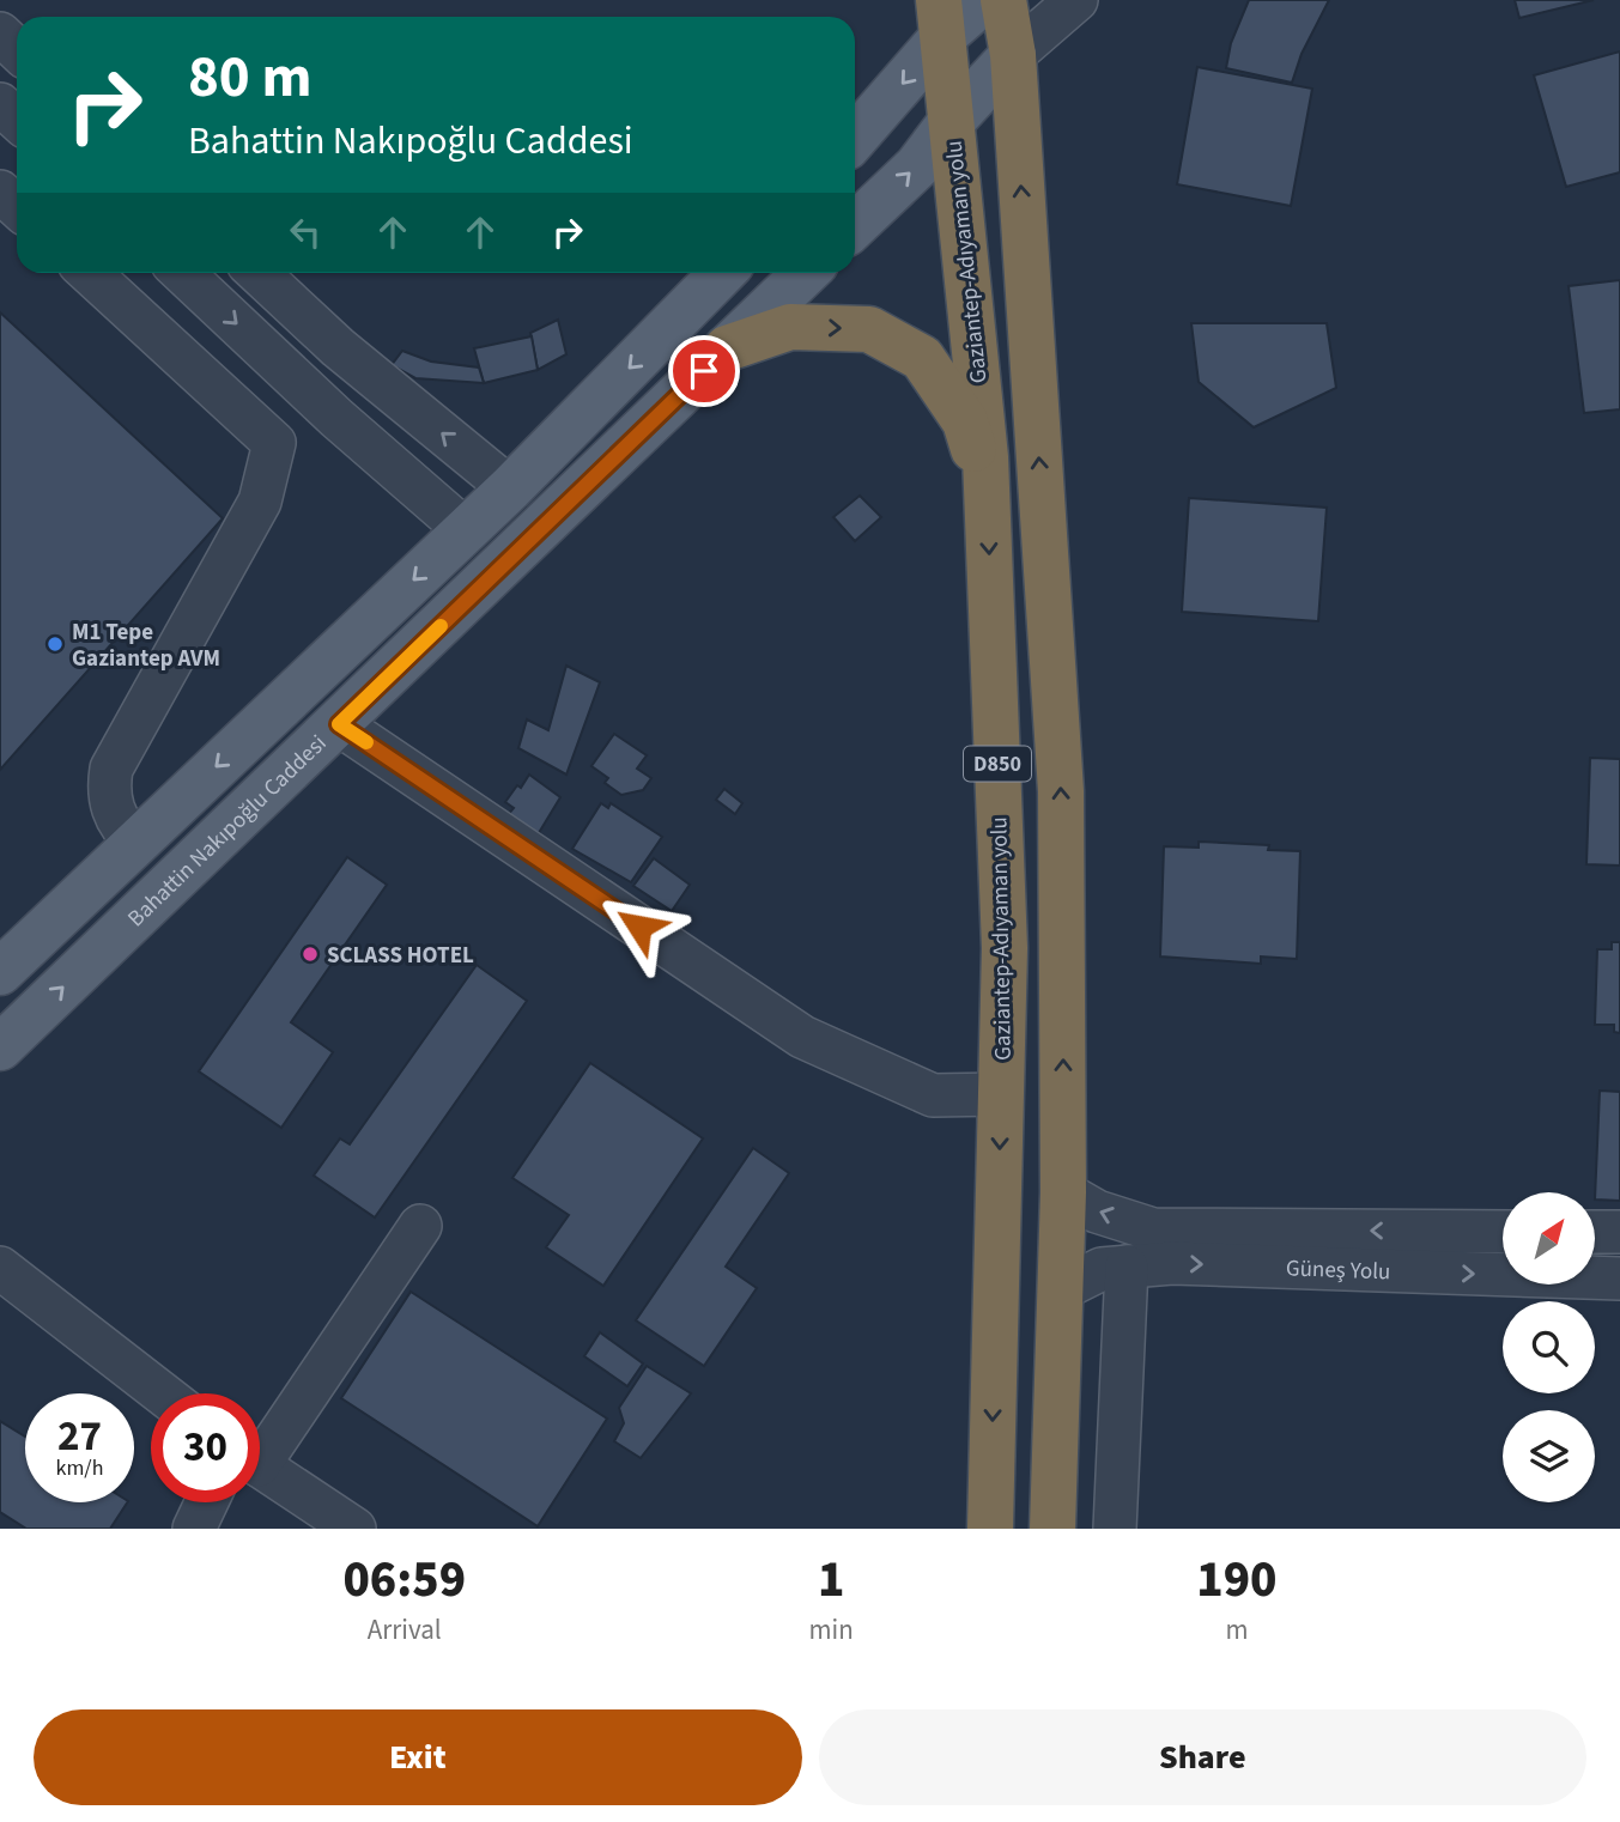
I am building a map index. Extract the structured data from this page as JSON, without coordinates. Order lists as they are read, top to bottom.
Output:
{
  "streets": {
    "highway": ["Gaziantep-Adıyaman yolu", "D850"],
    "main road": ["Bahattin Nakıpoğlu Caddesi"],
    "street": ["Güneş Yolu"]
  },
  "crossings": [
    ["D850", "Güneş Yolu"]
  ],
  "places": ["M1 Tepe Gaziantep AVM", "SCLASS HOTEL"],
  "north": "top right",
  "page": {
    "turn": ["80 m", "Bahattin Nakıpoğlu Caddesi"],
    "speed": "27 km/h",
    "limit": "30",
    "eta": [
      "06:59",
      "Arrival",
      "1",
      "min",
      "190",
      "m"
    ],
    "buttons": ["Exit", "Share"]
  }
}
